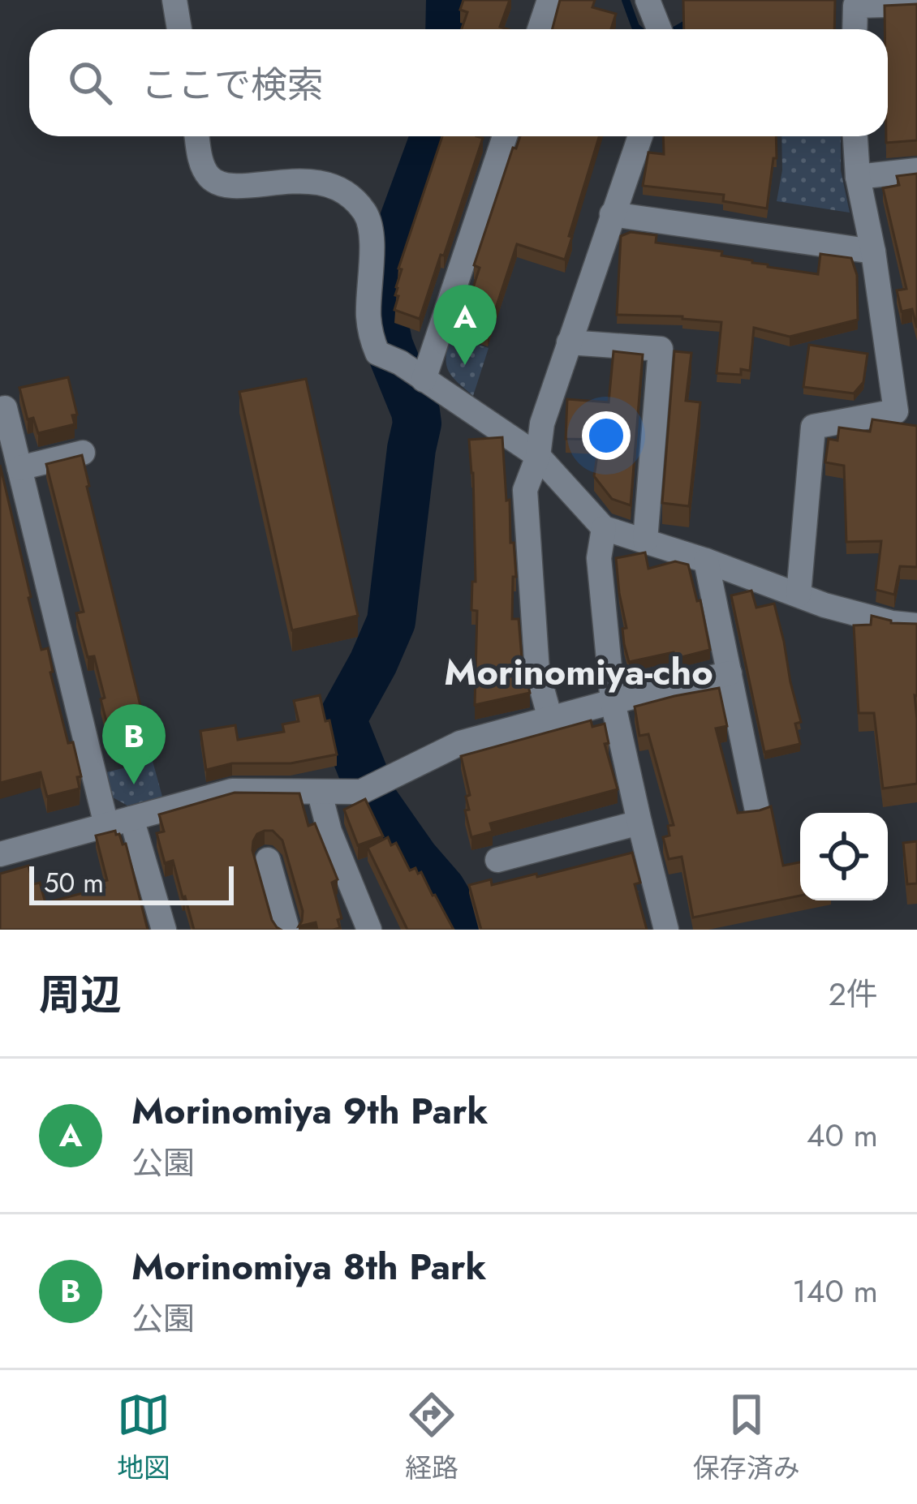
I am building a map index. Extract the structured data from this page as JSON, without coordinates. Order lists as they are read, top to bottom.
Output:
{
  "districts": ["Morinomiya-cho"],
  "scale_bar": "50 m",
  "page": {
    "search": "ここで検索",
    "pins": ["A", "B"],
    "scale": "50 m",
    "heading": ["周辺", "2件"],
    "list": [
      {
        "mark": "A",
        "name": "Morinomiya 9th Park",
        "note": "公園",
        "value": "40 m"
      },
      {
        "mark": "B",
        "name": "Morinomiya 8th Park",
        "note": "公園",
        "value": "140 m"
      }
    ],
    "nav": ["地図", "経路", "保存済み"]
  }
}
